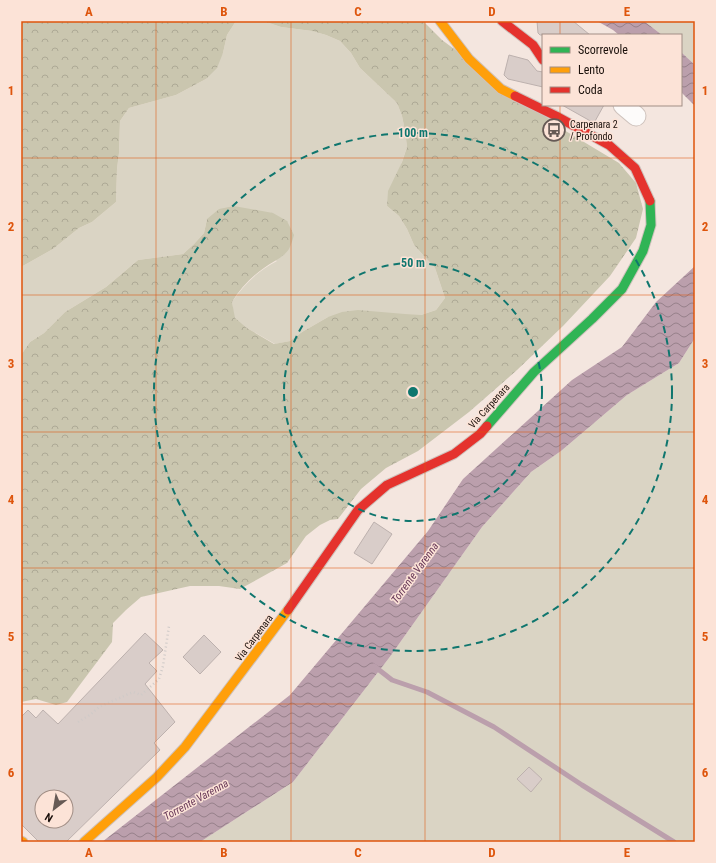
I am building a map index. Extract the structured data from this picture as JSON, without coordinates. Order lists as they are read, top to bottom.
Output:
{
  "streets": {
    "street": ["Via Carpenara"]
  },
  "water": ["Torrente Varenna"],
  "places": {
    "bus stop": ["Carpenara 2 / Profondo"]
  },
  "legend": ["Scorrevole", "Lento", "Coda"],
  "north": "bottom left",
  "grid": {
    "columns": [
      "A",
      "B",
      "C",
      "D",
      "E"
    ],
    "rows": [
      "1",
      "2",
      "3",
      "4",
      "5",
      "6"
    ]
  },
  "rings": ["100 m", "50 m"]
}
